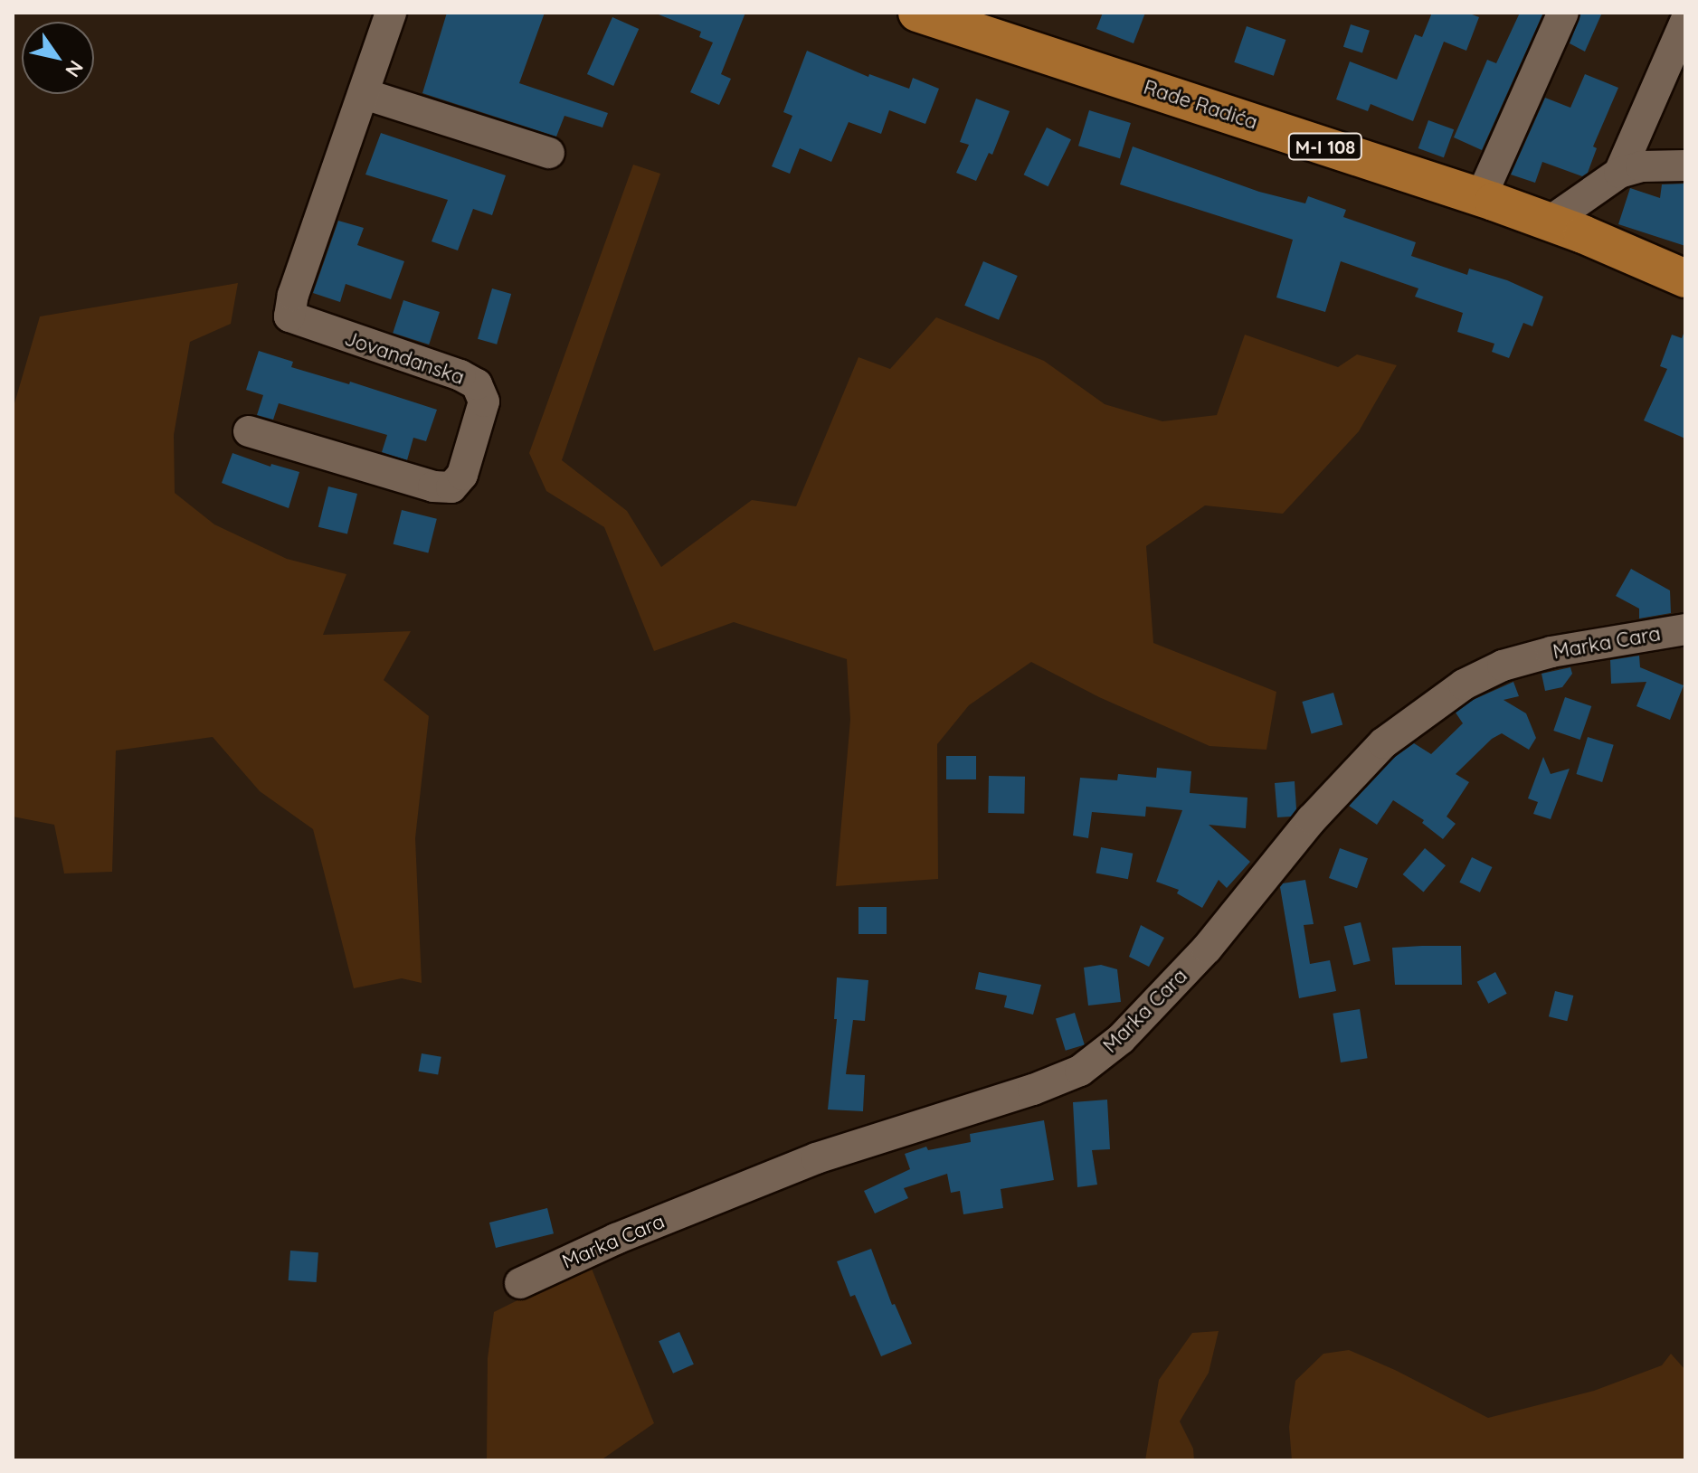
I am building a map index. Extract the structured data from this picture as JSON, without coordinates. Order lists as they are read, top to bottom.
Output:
{
  "streets": {
    "main road": ["Rade Radića", "M-I 108"],
    "street": ["Jovandanska", "Marka Cara"]
  },
  "north": "bottom right"
}
